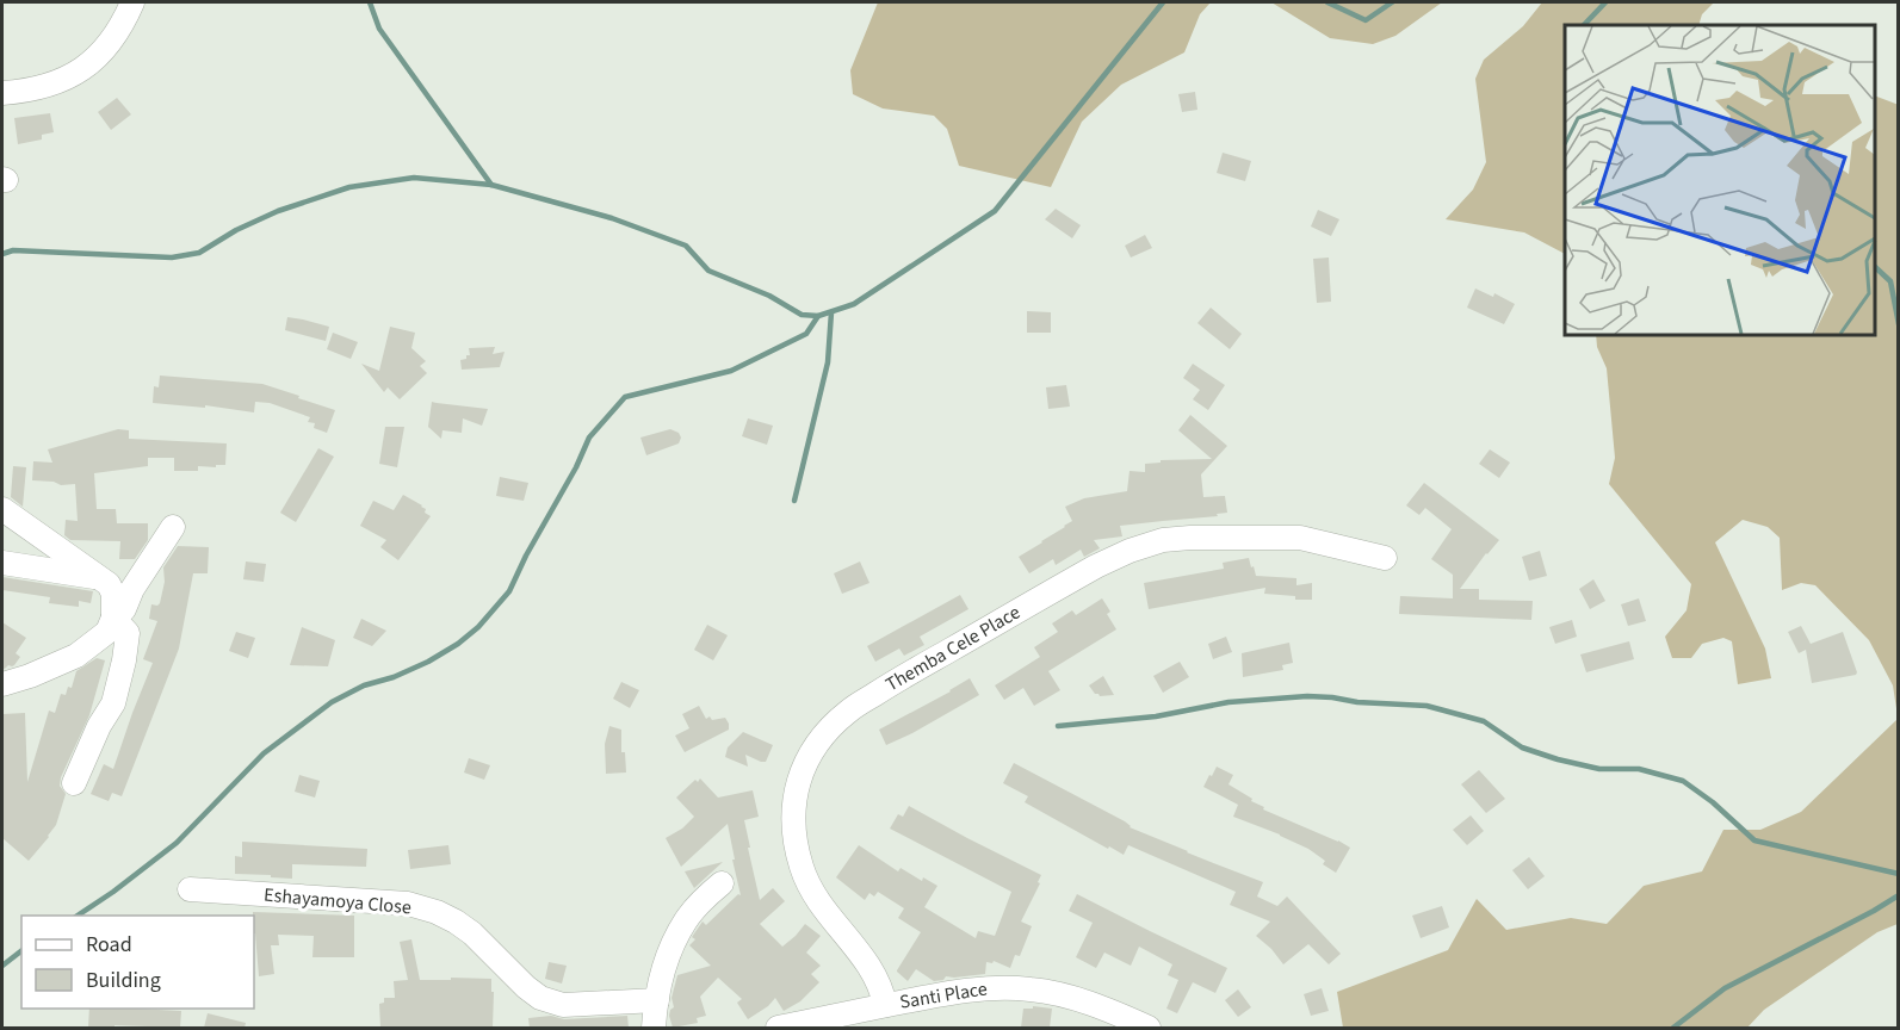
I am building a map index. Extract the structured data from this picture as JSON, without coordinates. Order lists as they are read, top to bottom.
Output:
{
  "streets": {
    "street": ["Themba Cele Place", "Eshayamoya Close", "Santi Place"]
  },
  "crossings": [
    ["Themba Cele Place", "Santi Place"]
  ],
  "legend": ["Road", "Building"]
}
